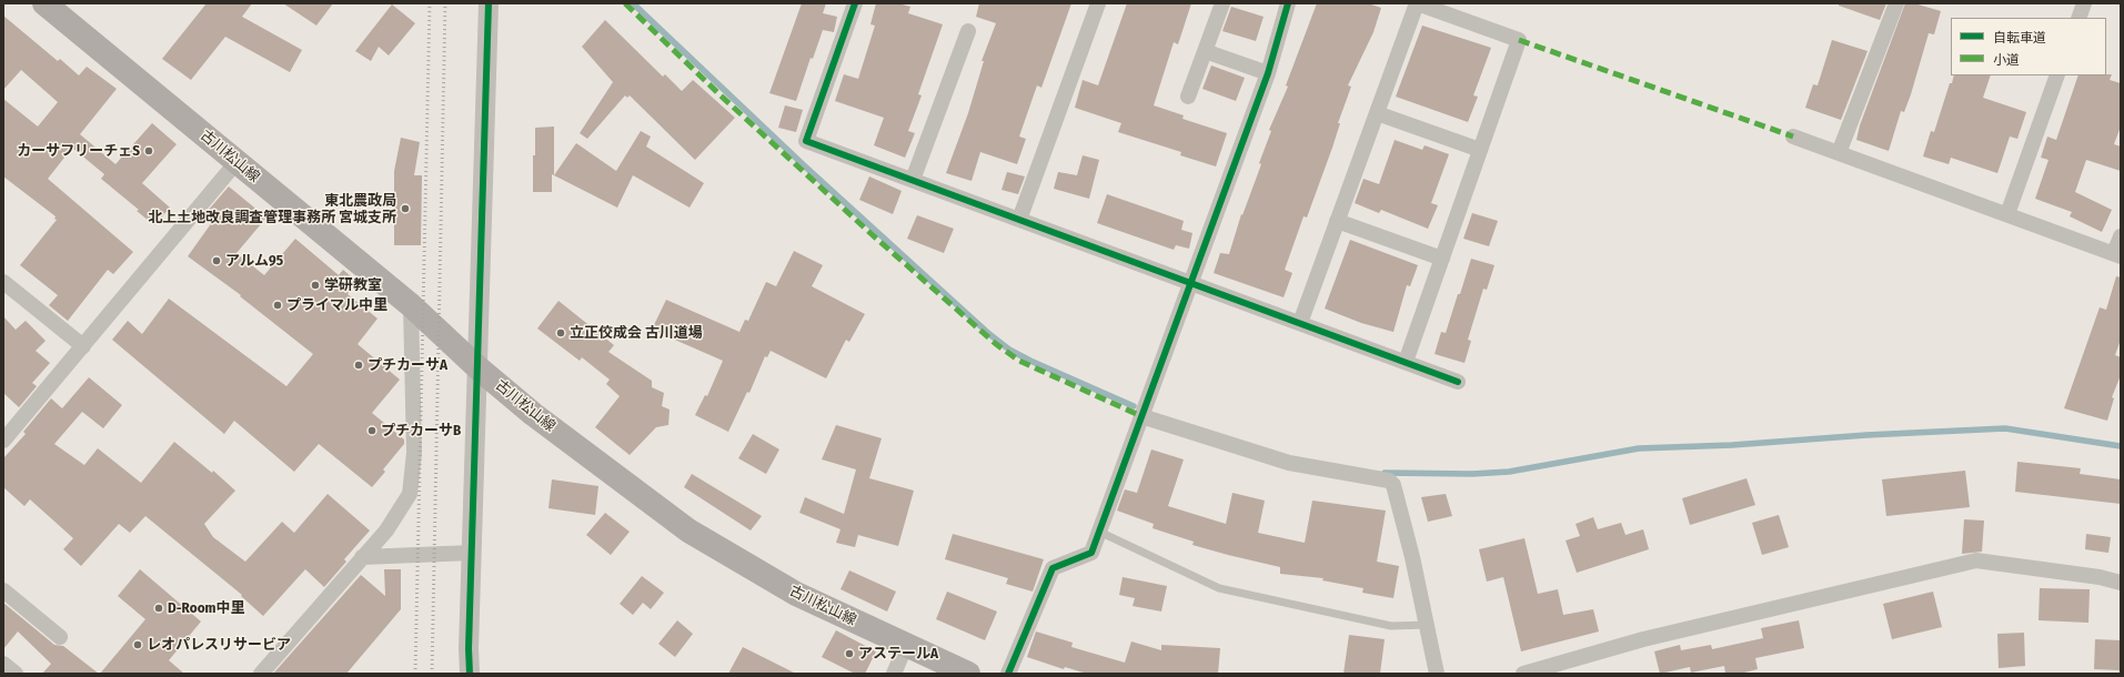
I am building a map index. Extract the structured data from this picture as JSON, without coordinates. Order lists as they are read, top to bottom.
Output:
{
  "streets": {
    "main road": ["古川松山線"]
  },
  "places": [
    "カーサフリーチェS",
    "東北農政局 北上土地改良調査管理事務所 宮城支所",
    "アルム95",
    "学研教室",
    "プライマル中里",
    "立正佼成会 古川道場",
    "プチカーサA",
    "プチカーサB",
    "D-Room中里",
    "レオパレスリサービア",
    "アステールA"
  ],
  "legend": ["自転車道", "小道"]
}
